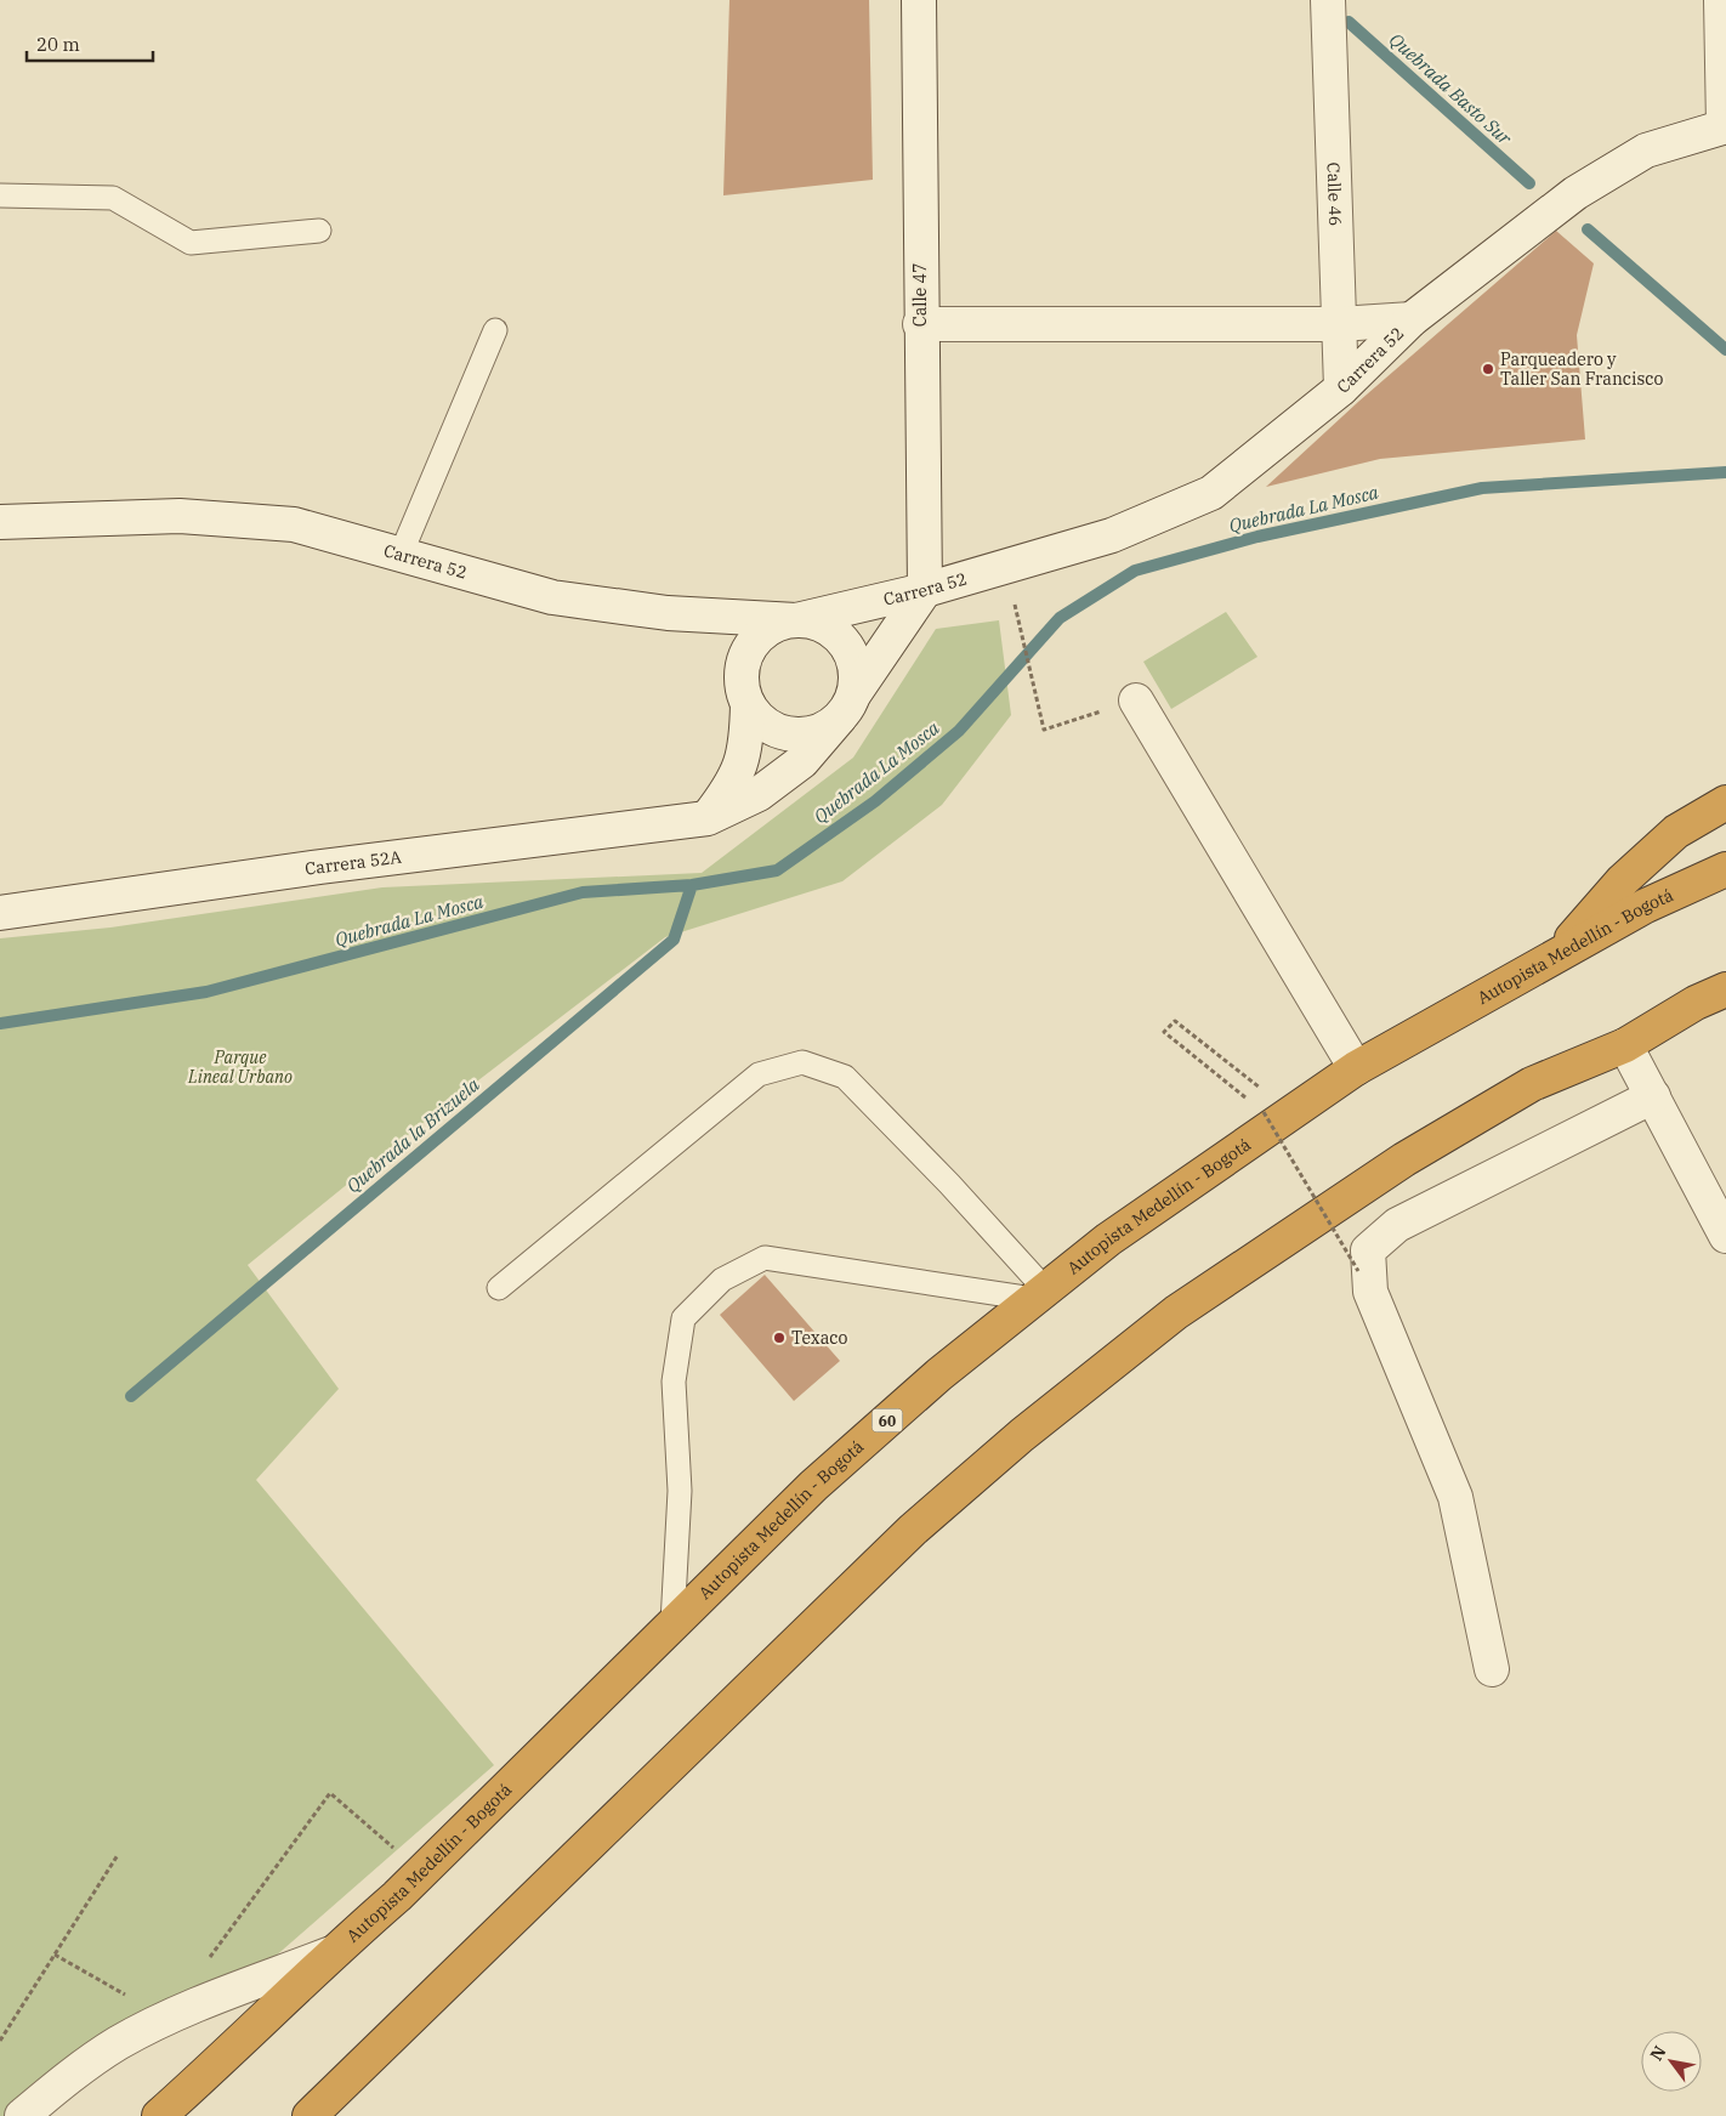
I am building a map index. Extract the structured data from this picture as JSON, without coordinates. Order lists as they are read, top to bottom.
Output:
{
  "streets": {
    "highway": ["Autopista Medellín - Bogotá", "60"],
    "street": [
      "Calle 46",
      "Calle 47",
      "Carrera 52",
      "Carrera 52A"
    ]
  },
  "crossings": [
    ["Calle 46", "Carrera 52"],
    ["Calle 47", "Carrera 52"],
    ["Calle 47", "Carrera 52A"],
    ["Carrera 52", "Carrera 52A"]
  ],
  "water": ["Quebrada Basto Sur", "Quebrada La Mosca", "Quebrada la Brizuela"],
  "parks": ["Parque Lineal Urbano"],
  "places": ["Parqueadero y Taller San Francisco", "Texaco"],
  "scale_bar": "20 m",
  "north": "top left"
}
